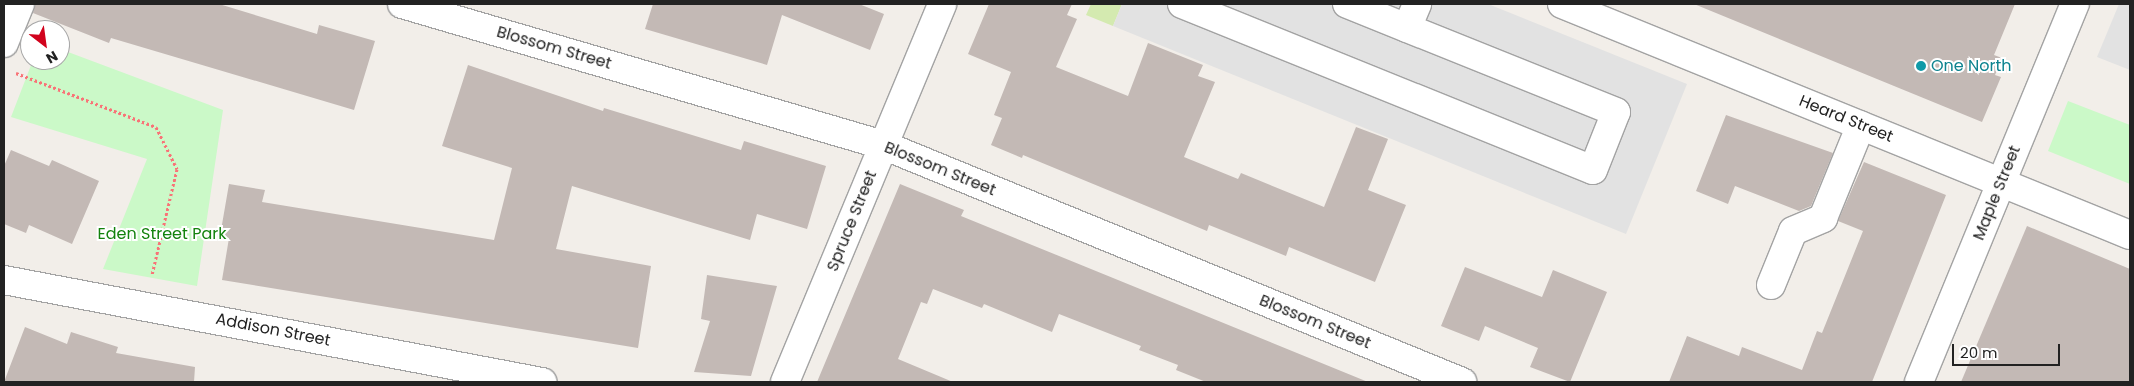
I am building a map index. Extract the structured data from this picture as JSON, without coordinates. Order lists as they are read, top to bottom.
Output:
{
  "streets": {
    "street": [
      "Blossom Street",
      "Heard Street",
      "Maple Street",
      "Spruce Street",
      "Addison Street"
    ]
  },
  "crossings": [
    ["Blossom Street", "Spruce Street"],
    ["Heard Street", "Maple Street"]
  ],
  "parks": ["Eden Street Park"],
  "places": ["One North"],
  "scale_bar": "20 m",
  "north": "bottom right"
}
